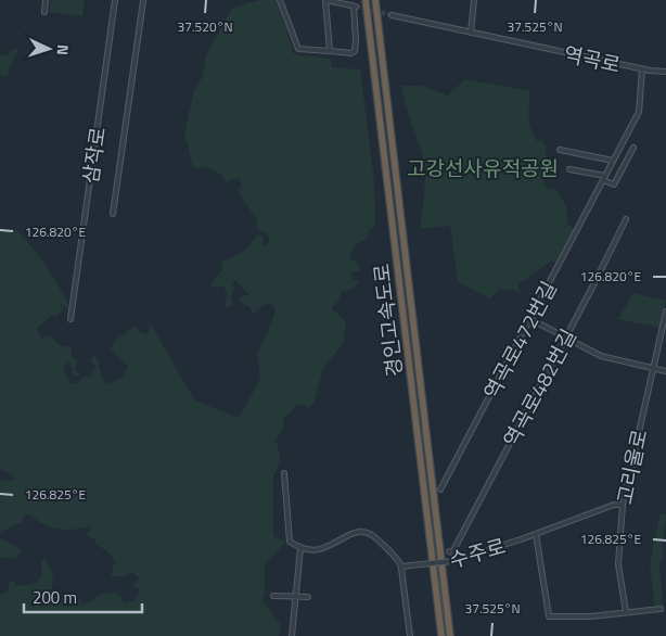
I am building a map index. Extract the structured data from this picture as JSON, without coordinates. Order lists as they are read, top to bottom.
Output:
{
  "streets": {
    "highway": ["경인고속도로"],
    "street": [
      "역곡로",
      "삼작로",
      "역곡로472번길",
      "역곡로482번길",
      "고리울로",
      "수주로"
    ]
  },
  "crossings": [
    ["역곡로", "역곡로472번길"],
    ["고리울로", "수주로"]
  ],
  "parks": ["고강선사유적공원"],
  "scale_bar": "200 m",
  "north": "right",
  "coordinates": [
    "37.520°N",
    "37.525°N",
    "126.820°E",
    "126.825°E"
  ]
}
